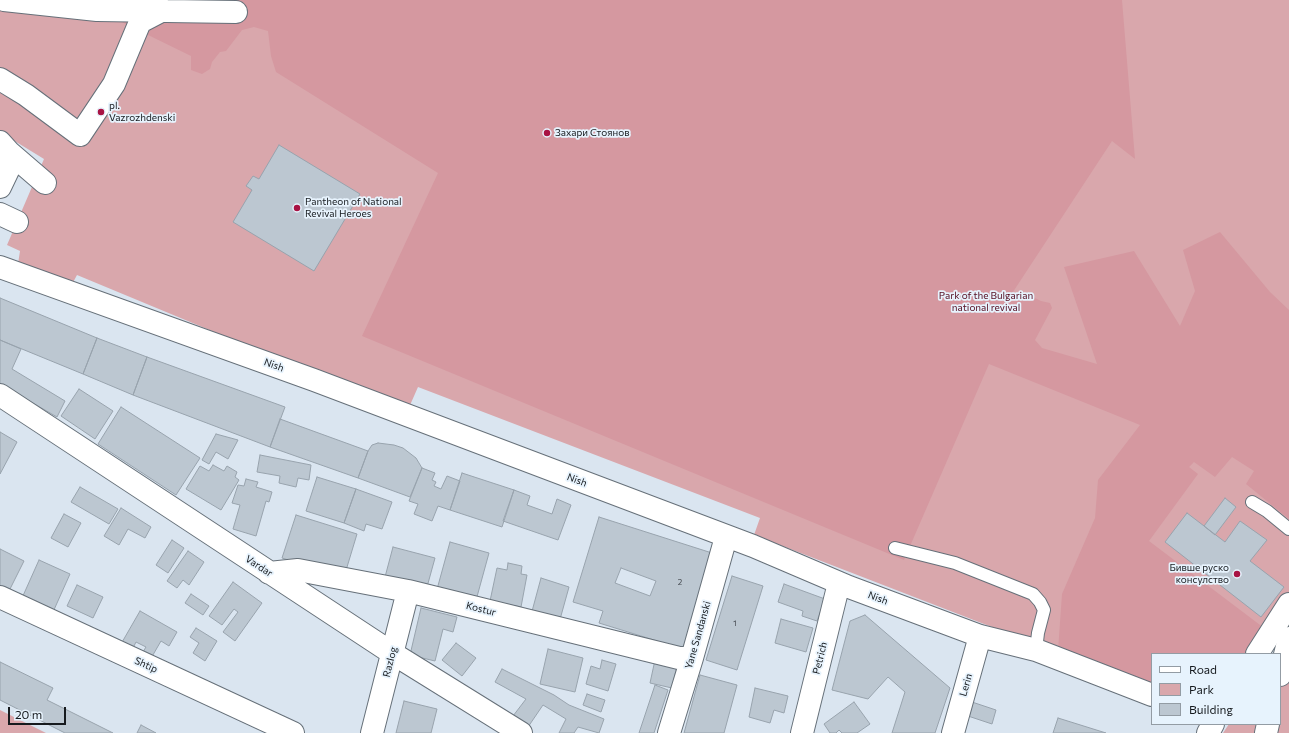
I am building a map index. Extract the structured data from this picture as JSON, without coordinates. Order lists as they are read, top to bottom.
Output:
{
  "streets": {
    "street": [
      "Nish",
      "Vardar",
      "Kostur",
      "Yane Sandanski",
      "Petrich",
      "Razlog",
      "Shtip",
      "Lerin"
    ]
  },
  "crossings": [
    ["Nish", "Yane Sandanski"],
    ["Nish", "Petrich"],
    ["Nish", "Lerin"],
    ["Vardar", "Kostur"],
    ["Vardar", "Razlog"],
    ["Kostur", "Yane Sandanski"],
    ["Kostur", "Razlog"]
  ],
  "parks": ["Park of the Bulgarian national revival"],
  "places": [
    "pl. Vazrozhdenski",
    "Захари Стоянов",
    "Pantheon of National Revival Heroes",
    "Бивше руско консулство"
  ],
  "house_numbers": ["2", "1"],
  "legend": ["Road", "Park", "Building"],
  "scale_bar": "20 m"
}
